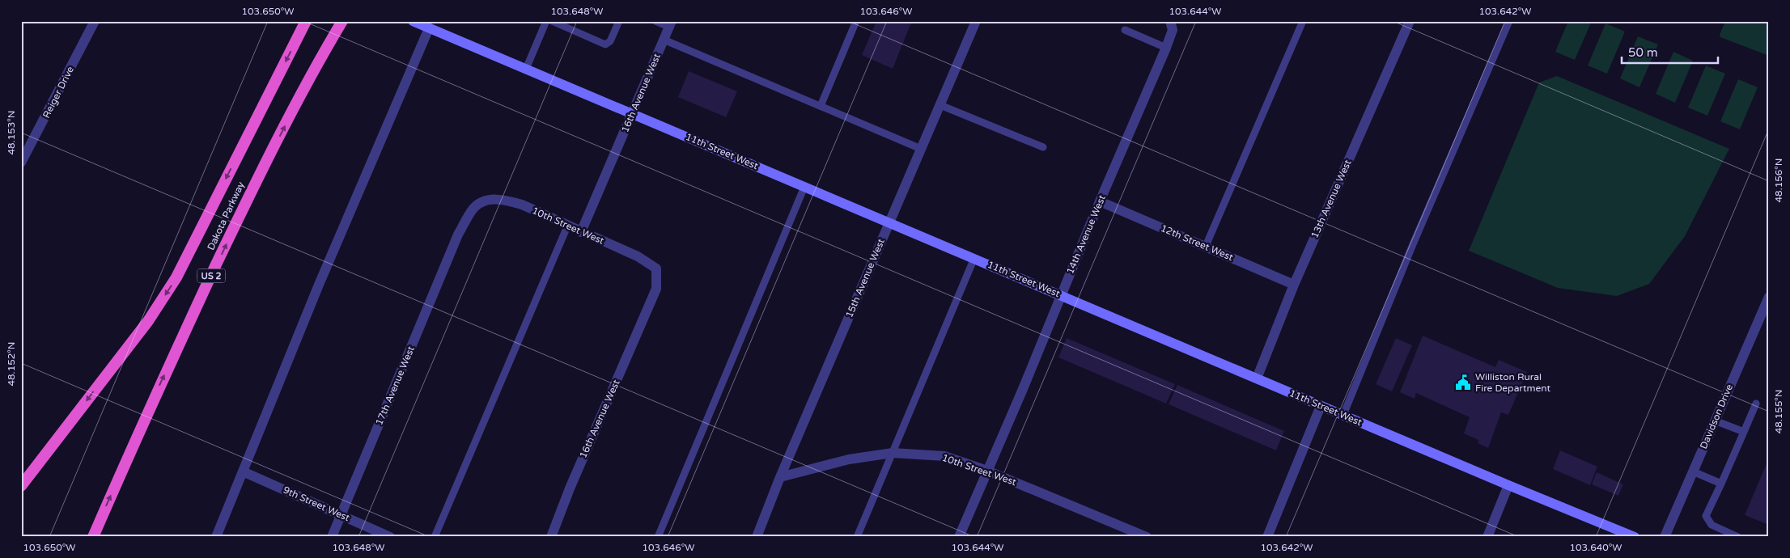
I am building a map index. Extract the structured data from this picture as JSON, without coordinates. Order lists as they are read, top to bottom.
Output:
{
  "streets": {
    "highway": ["Dakota Parkway", "US 2"],
    "main road": ["11th Street West"],
    "street": [
      "Reiger Drive",
      "16th Avenue West",
      "13th Avenue West",
      "10th Street West",
      "14th Avenue West",
      "12th Street West",
      "15th Avenue West",
      "17th Avenue West",
      "Davidson Drive",
      "9th Street West"
    ]
  },
  "crossings": [
    ["16th Avenue West", "11th Street West"],
    ["16th Avenue West", "10th Street West"],
    ["11th Street West", "13th Avenue West"],
    ["11th Street West", "14th Avenue West"],
    ["11th Street West", "15th Avenue West"],
    ["13th Avenue West", "12th Street West"],
    ["10th Street West", "14th Avenue West"],
    ["10th Street West", "15th Avenue West"],
    ["10th Street West", "17th Avenue West"],
    ["14th Avenue West", "12th Street West"],
    ["17th Avenue West", "9th Street West"]
  ],
  "places": {
    "public building": ["Williston Rural Fire Department"]
  },
  "scale_bar": "50 m",
  "coordinates": [
    "103.650°W",
    "103.648°W",
    "103.646°W",
    "103.644°W",
    "103.642°W",
    "48.153°N",
    "48.156°N",
    "48.152°N",
    "48.155°N",
    "103.640°W"
  ]
}
